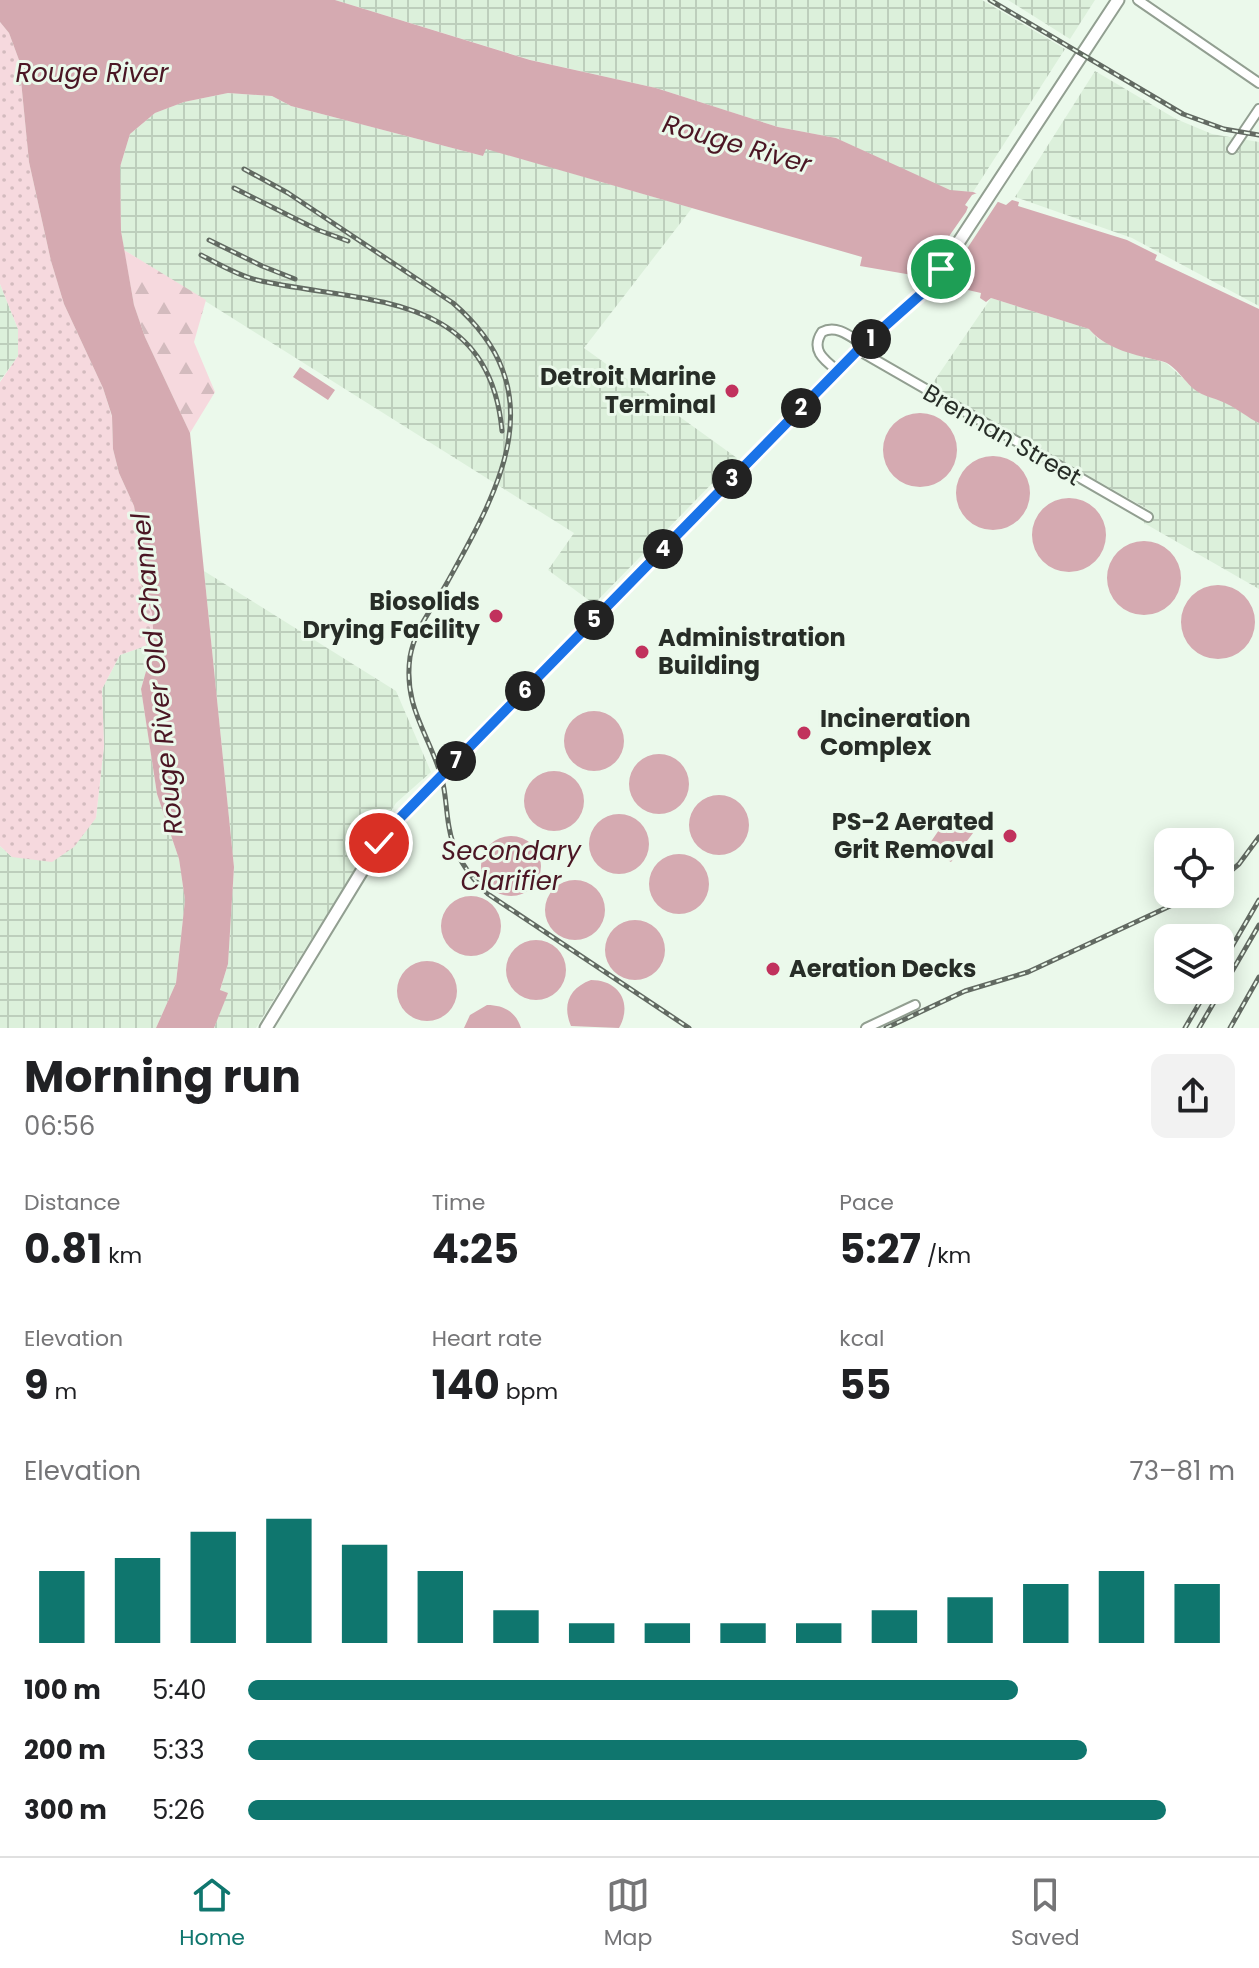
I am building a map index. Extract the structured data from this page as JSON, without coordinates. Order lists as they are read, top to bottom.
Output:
{
  "streets": {
    "street": ["Brennan Street"]
  },
  "water": ["Rouge River", "Rouge River Old Channel", "Secondary Clarifier"],
  "places": [
    "Detroit Marine Terminal",
    "Biosolids Drying Facility",
    "Administration Building",
    "Incineration Complex",
    "PS-2 Aerated Grit Removal",
    "Aeration Decks"
  ],
  "page": {
    "pins": [
      "1",
      "2",
      "3",
      "4",
      "5",
      "6",
      "7"
    ],
    "heading": ["Morning run", "06:56"],
    "stats": [
      ["Distance", "0.81 km"],
      ["Time", "4:25"],
      ["Pace", "5:27 /km"],
      ["Elevation", "9 m"],
      ["Heart rate", "140 bpm"],
      ["kcal", "55"]
    ],
    "chart": ["Elevation", "73–81 m"],
    "list": [
      {
        "name": "100 m",
        "note": "5:40"
      },
      {
        "name": "200 m",
        "note": "5:33"
      },
      {
        "name": "300 m",
        "note": "5:26"
      }
    ],
    "tabs": ["Home", "Map", "Saved"]
  }
}
